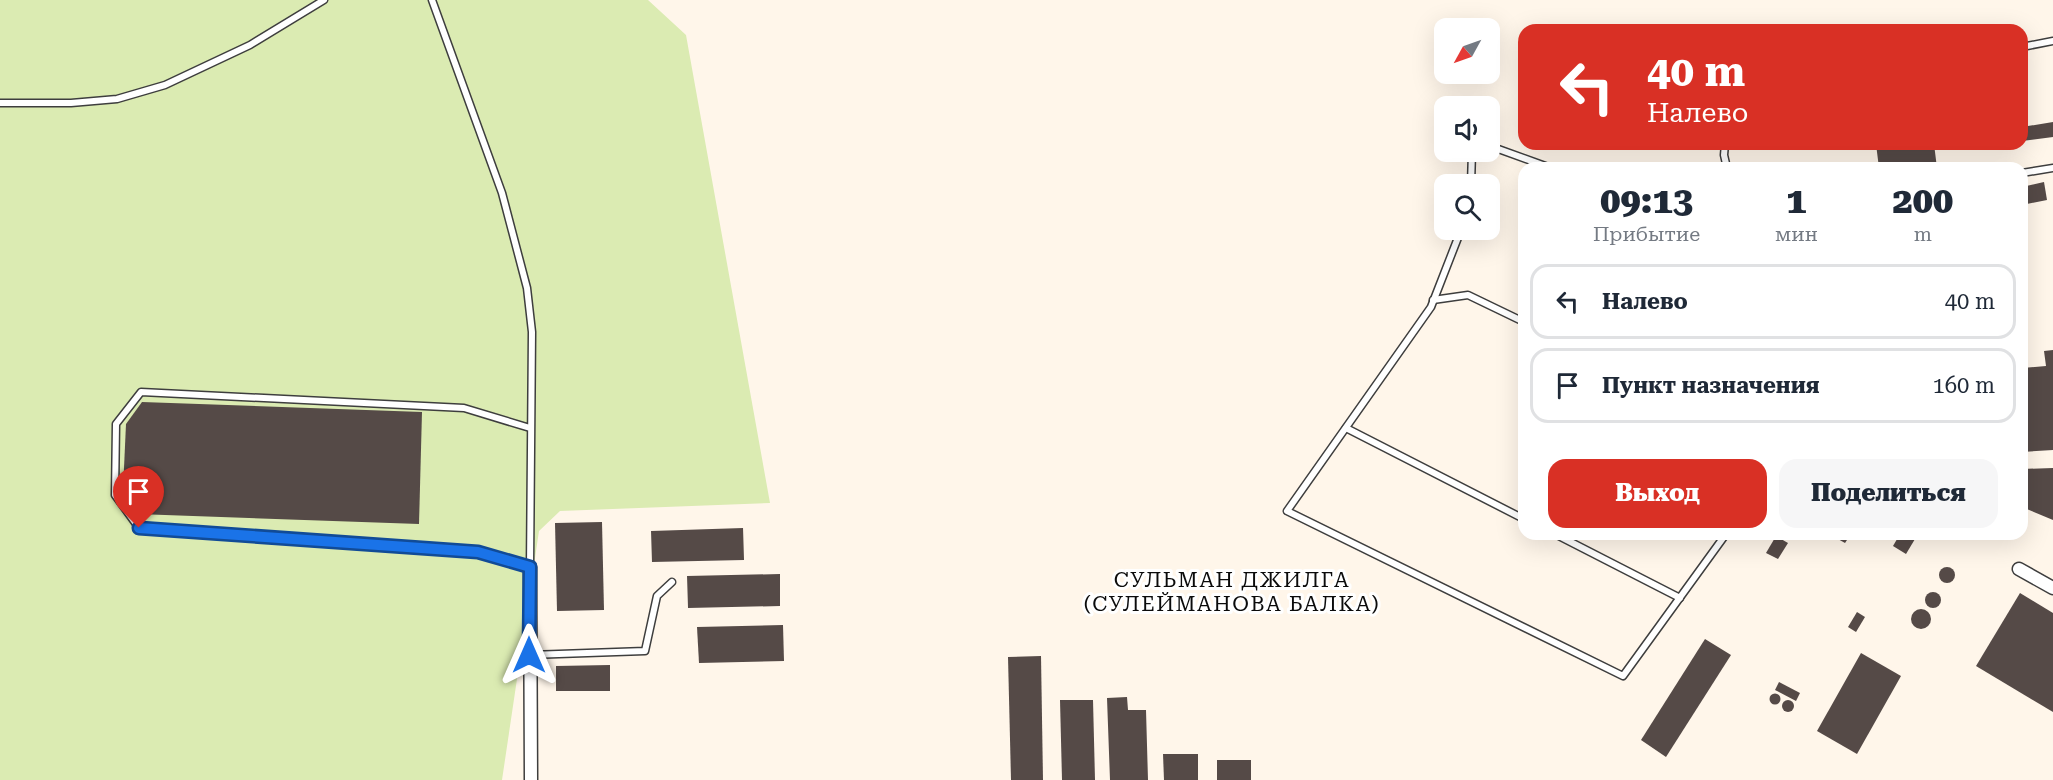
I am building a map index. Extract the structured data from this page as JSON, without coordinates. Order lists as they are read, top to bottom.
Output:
{
  "districts": ["СУЛЬМАН ДЖИЛГА (СУЛЕЙМАНОВА БАЛКА)"],
  "north": "bottom left",
  "page": {
    "turn": ["40 m", "Налево"],
    "eta": [
      "09:13",
      "Прибытие",
      "1",
      "мин",
      "200",
      "m"
    ],
    "list": [
      {
        "name": "Налево",
        "value": "40 m"
      },
      {
        "name": "Пункт назначения",
        "value": "160 m"
      }
    ],
    "buttons": ["Выход", "Поделиться"]
  }
}
